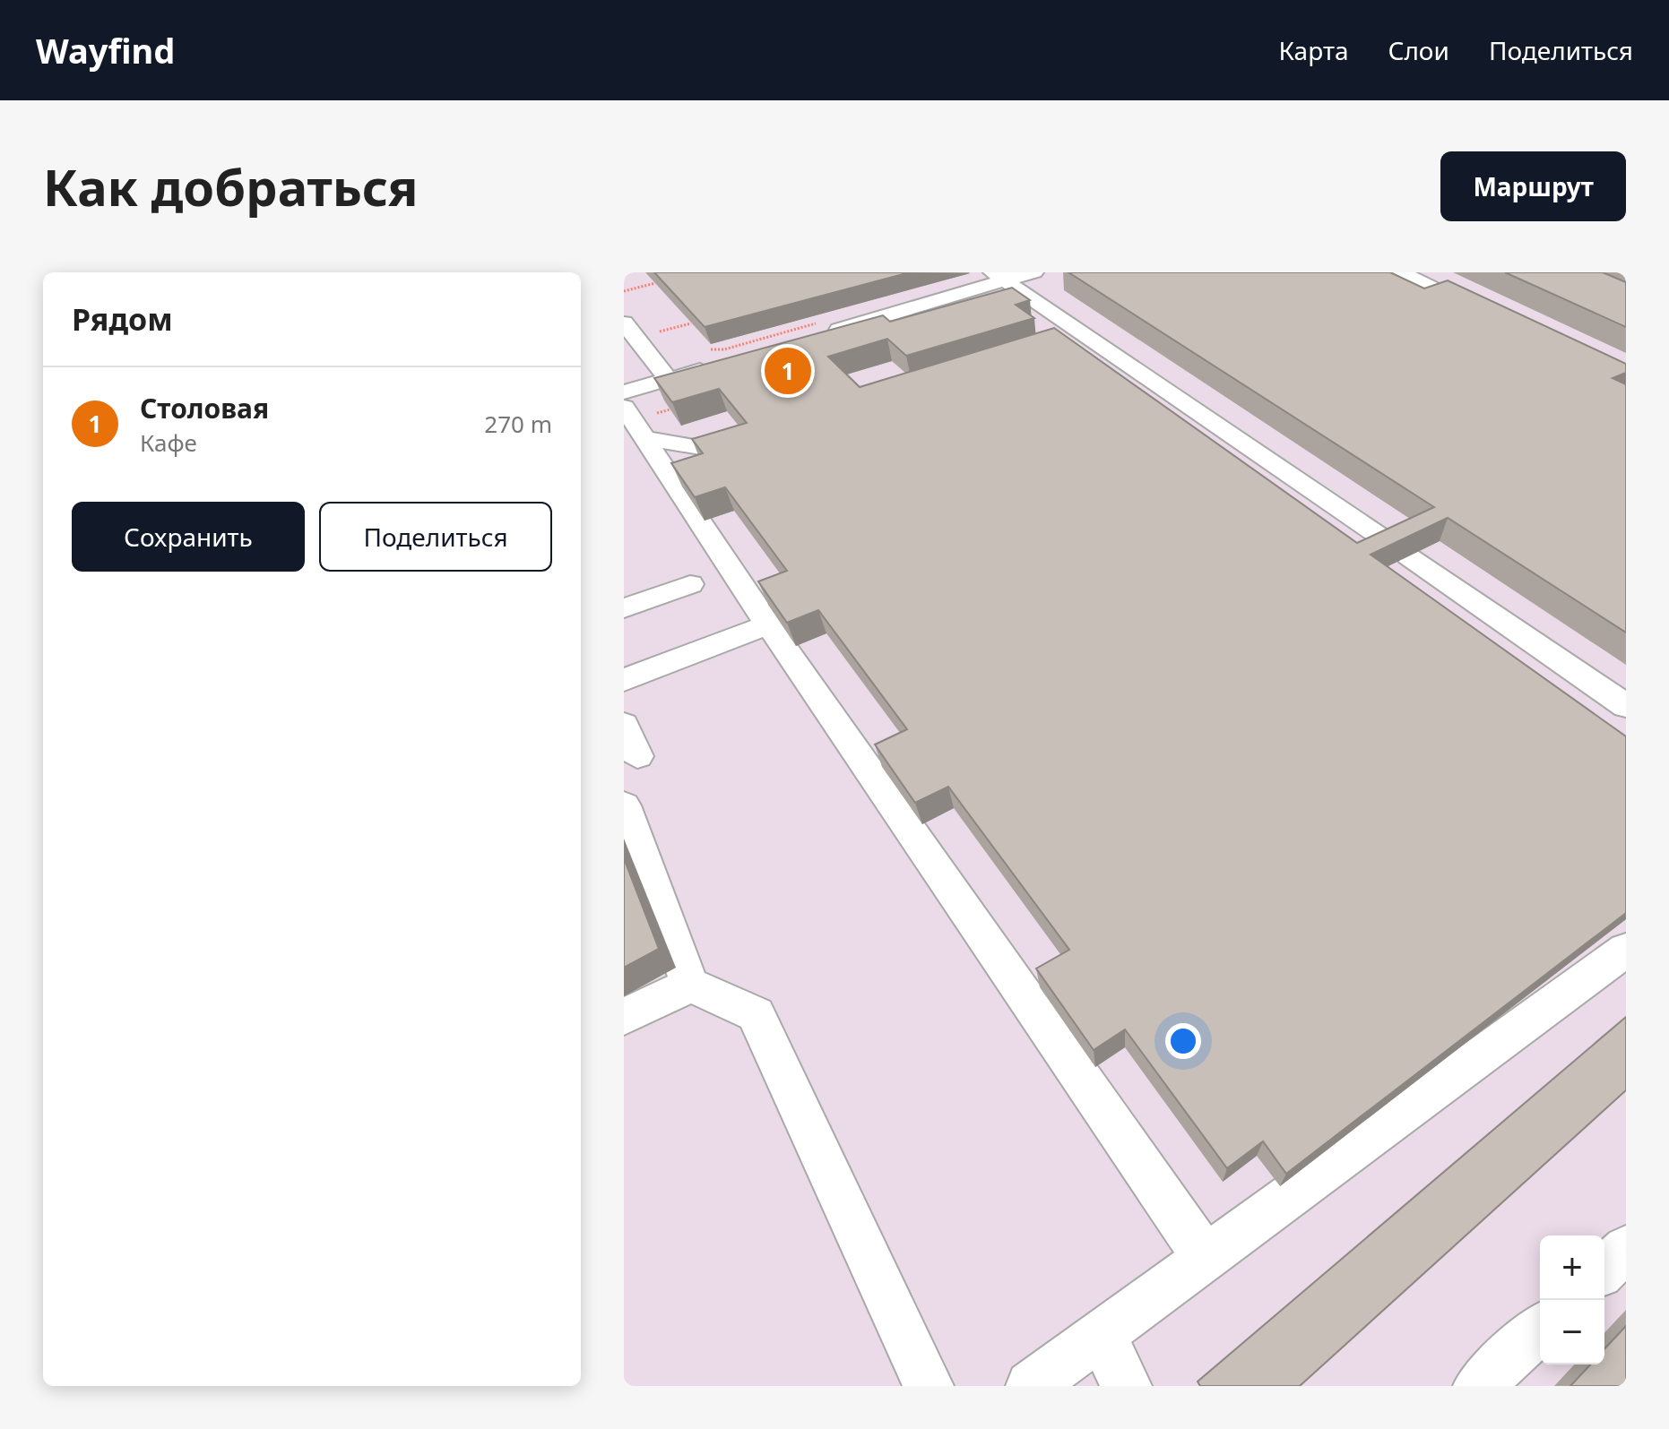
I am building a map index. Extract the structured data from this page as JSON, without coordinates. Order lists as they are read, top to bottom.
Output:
{
  "page": {
    "header": "Wayfind",
    "nav": ["Карта", "Слои", "Поделиться"],
    "buttons": [
      "Маршрут",
      ["Сохранить", "Поделиться"]
    ],
    "title": "Как добраться",
    "heading": "Рядом",
    "pins": "1",
    "list": [
      {
        "mark": "1",
        "name": "Столовая",
        "note": "Кафе",
        "value": "270 m"
      }
    ],
    "map_buttons": ["+", "−"]
  }
}
